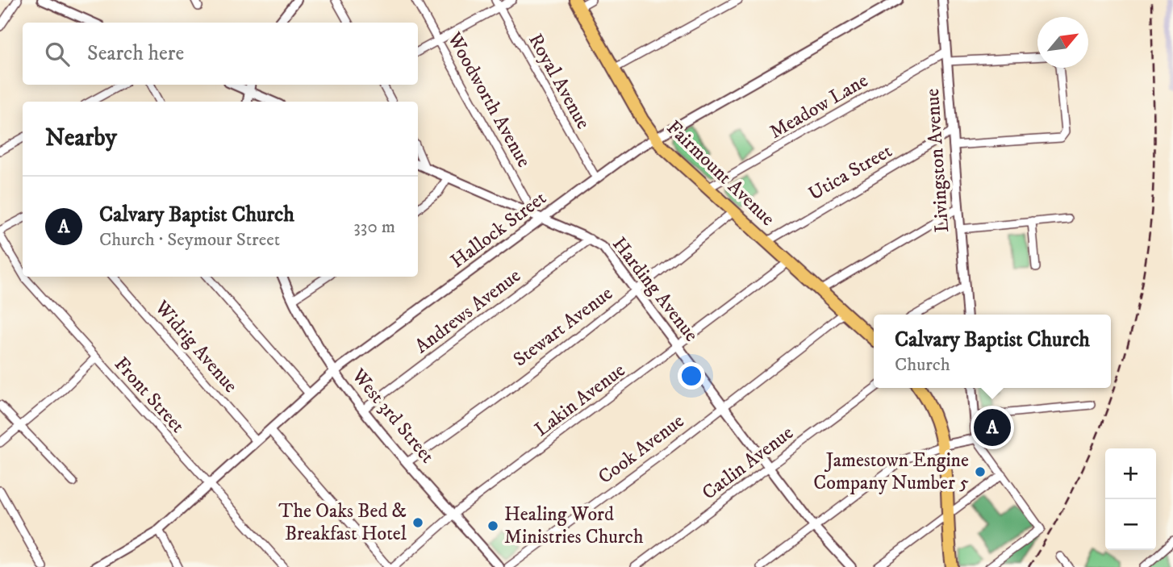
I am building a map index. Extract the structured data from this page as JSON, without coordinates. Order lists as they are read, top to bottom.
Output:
{
  "streets": {
    "main road": ["Fairmount Avenue"],
    "street": [
      "Royal Avenue",
      "Woodworth Avenue",
      "Meadow Lane",
      "Livingston Avenue",
      "Utica Street",
      "Hallock Street",
      "Harding Avenue",
      "Andrews Avenue",
      "Stewart Avenue",
      "Widrig Avenue",
      "Front Street",
      "Lakin Avenue",
      "West 3rd Street",
      "Cook Avenue",
      "Catlin Avenue"
    ]
  },
  "crossings": [
    ["Royal Avenue", "Hallock Street"],
    ["Woodworth Avenue", "Hallock Street"],
    ["Woodworth Avenue", "Harding Avenue"],
    ["Meadow Lane", "Livingston Avenue"],
    ["Meadow Lane", "Fairmount Avenue"],
    ["Livingston Avenue", "Utica Street"],
    ["Utica Street", "Fairmount Avenue"],
    ["Fairmount Avenue", "Hallock Street"],
    ["Fairmount Avenue", "Stewart Avenue"],
    ["Fairmount Avenue", "Lakin Avenue"],
    ["Fairmount Avenue", "Cook Avenue"],
    ["Hallock Street", "Harding Avenue"],
    ["Hallock Street", "Widrig Avenue"],
    ["Hallock Street", "Front Street"],
    ["Hallock Street", "West 3rd Street"],
    ["Harding Avenue", "Andrews Avenue"],
    ["Harding Avenue", "Stewart Avenue"],
    ["Harding Avenue", "Lakin Avenue"],
    ["Harding Avenue", "Cook Avenue"],
    ["Harding Avenue", "Catlin Avenue"],
    ["Andrews Avenue", "West 3rd Street"],
    ["Stewart Avenue", "West 3rd Street"],
    ["Lakin Avenue", "West 3rd Street"]
  ],
  "places": ["Jamestown Engine Company Number 5", "The Oaks Bed & Breakfast Hotel", "Healing Word Ministries Church"],
  "north": "top right",
  "page": {
    "search": "Search here",
    "heading": "Nearby",
    "list": [
      {
        "mark": "A",
        "name": "Calvary Baptist Church",
        "note": "Church · Seymour Street",
        "value": "330 m"
      }
    ],
    "popup": ["Calvary Baptist Church", "Church"],
    "pins": "A",
    "map_buttons": ["+", "−"]
  }
}
